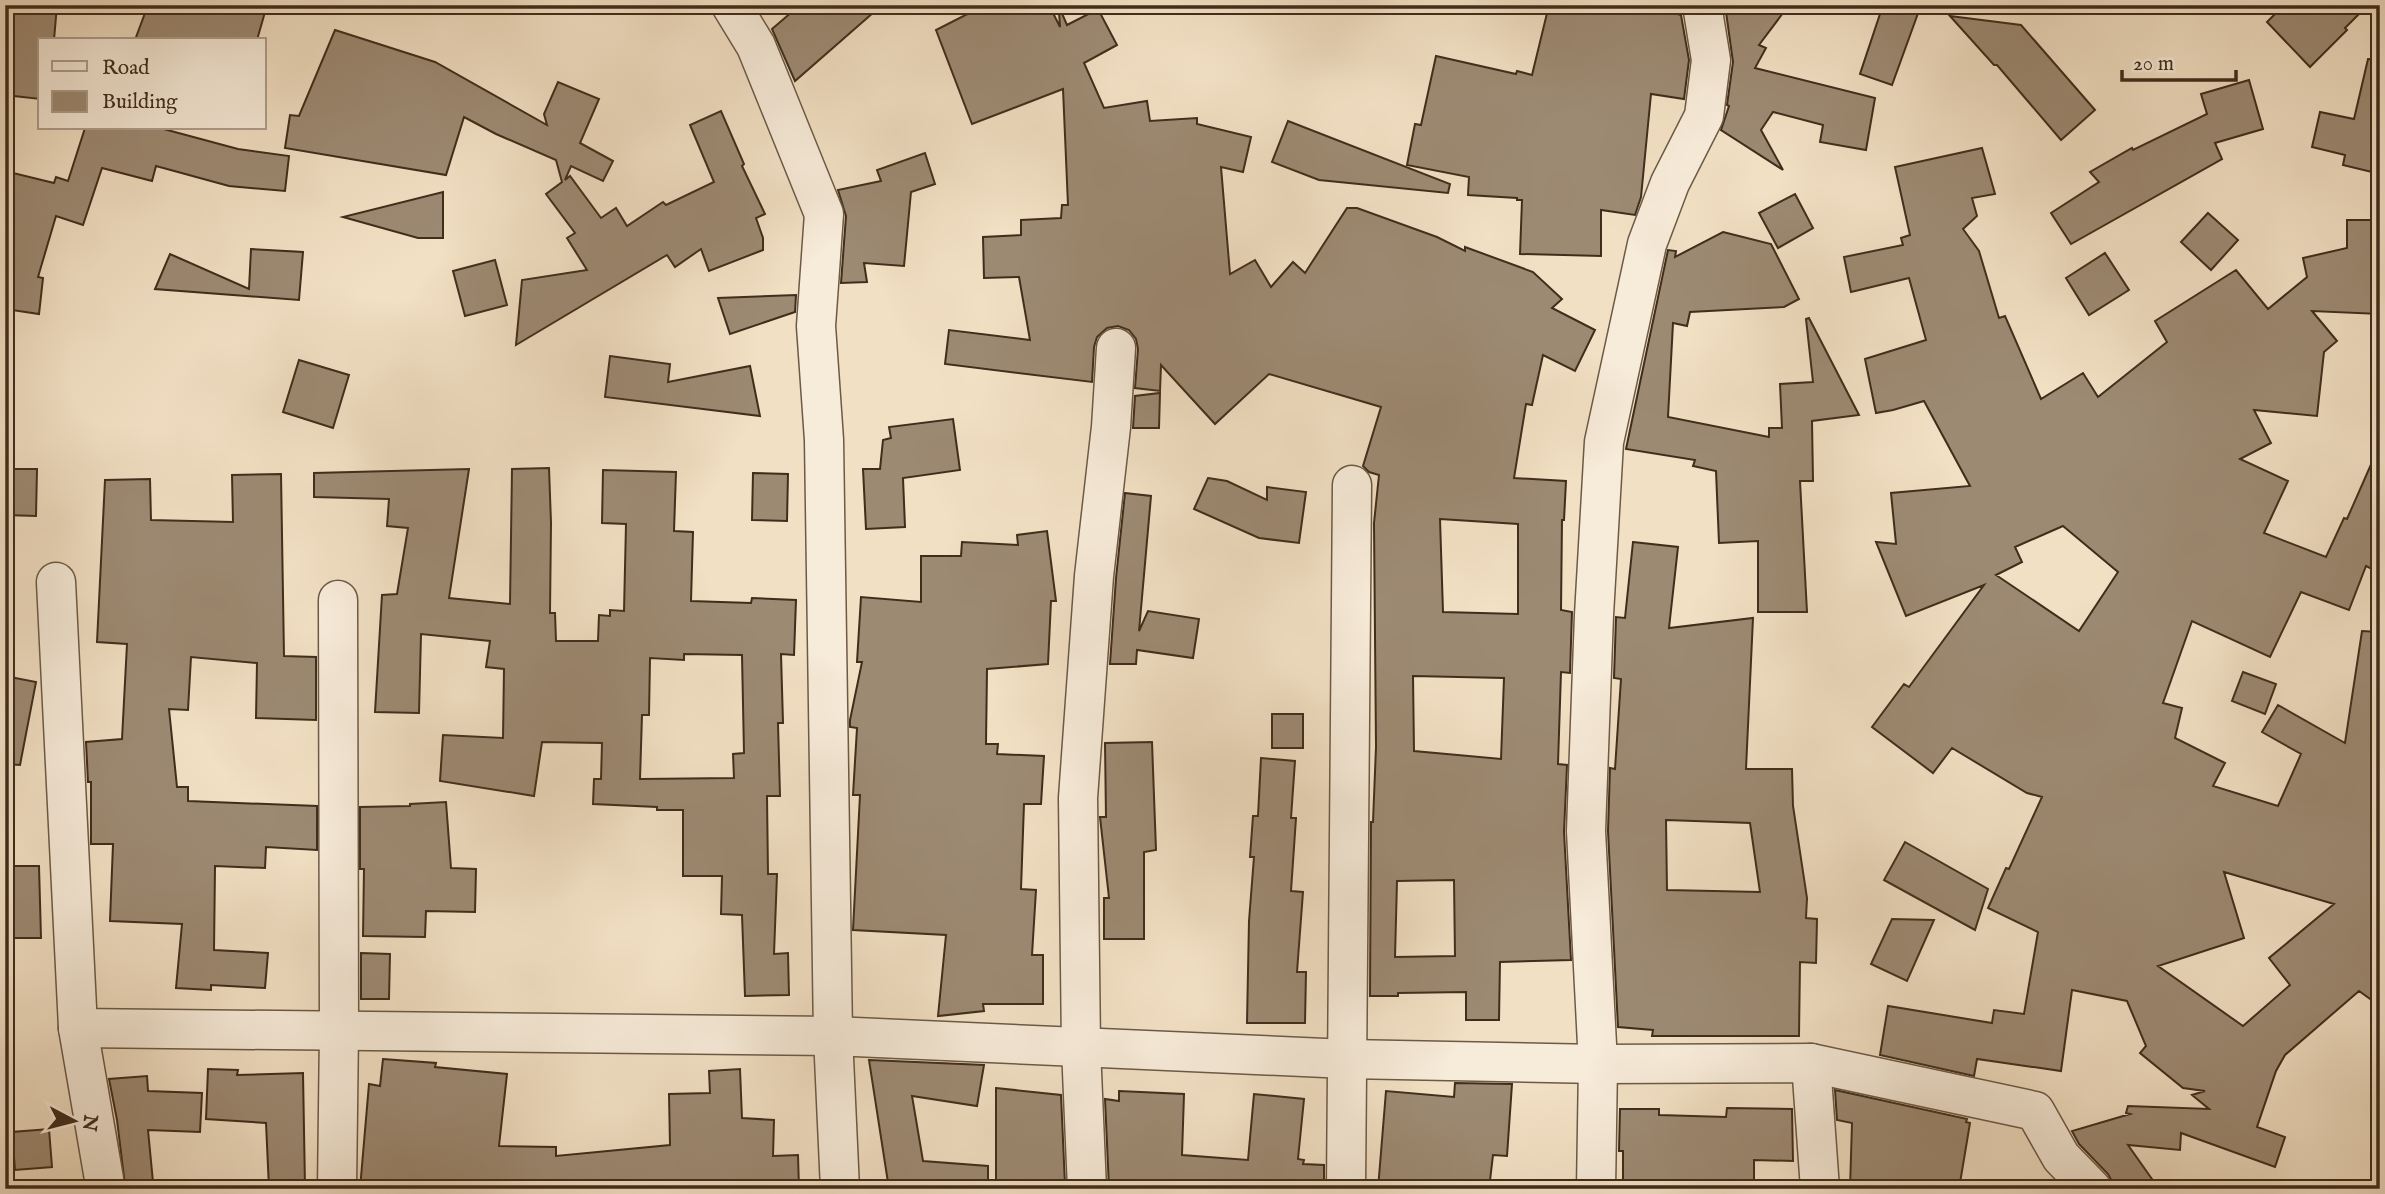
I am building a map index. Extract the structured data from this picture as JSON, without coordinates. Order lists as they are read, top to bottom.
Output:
{
  "legend": ["Road", "Building"],
  "scale_bar": "20 m",
  "north": "right"
}
